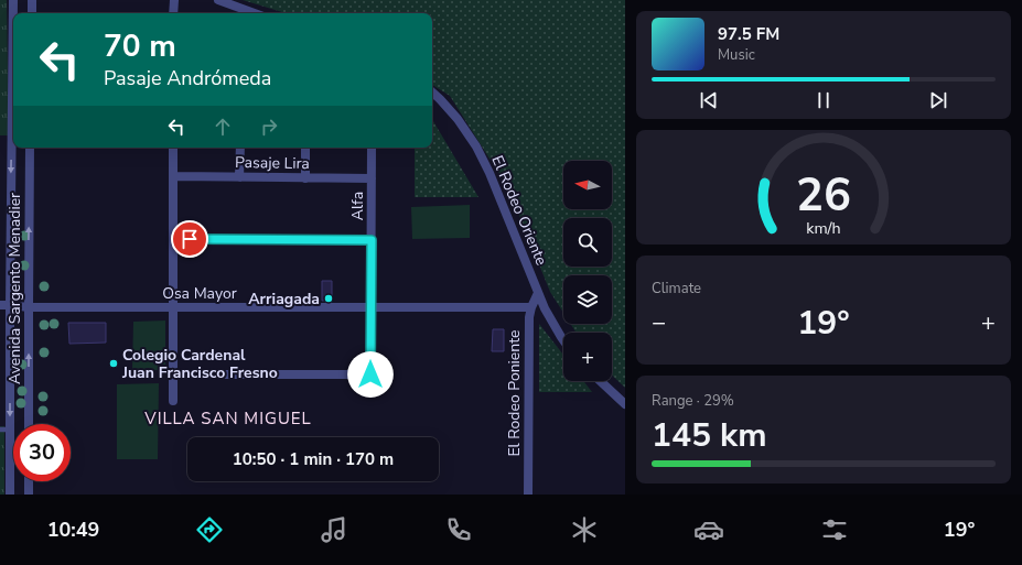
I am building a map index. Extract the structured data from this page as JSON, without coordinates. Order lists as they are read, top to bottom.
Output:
{
  "streets": {
    "street": [
      "Pasaje Lira",
      "Alfa",
      "El Rodeo Oriente",
      "Avenida Sargento Menadier",
      "Osa Mayor",
      "El Rodeo Poniente"
    ]
  },
  "crossings": [
    ["Pasaje Lira", "Alfa"],
    ["Alfa", "Osa Mayor"],
    ["El Rodeo Oriente", "El Rodeo Poniente"],
    ["Avenida Sargento Menadier", "Osa Mayor"],
    ["Osa Mayor", "El Rodeo Poniente"]
  ],
  "districts": ["VILLA SAN MIGUEL"],
  "places": ["Arriagada", "Colegio Cardenal Juan Francisco Fresno"],
  "north": "left",
  "page": {
    "turn": ["70 m", "Pasaje Andrómeda"],
    "song": ["97.5 FM", "Music"],
    "map_buttons": "+",
    "tile": [
      "Climate",
      ["Range · 29%", "145 km"]
    ],
    "heat": ["−", "19°", "+"],
    "limit": "30",
    "trip": "10:50 · 1 min · 170 m",
    "tabs": ["10:49", "19°"],
    "gauge": ["26", "km/h"]
  }
}
